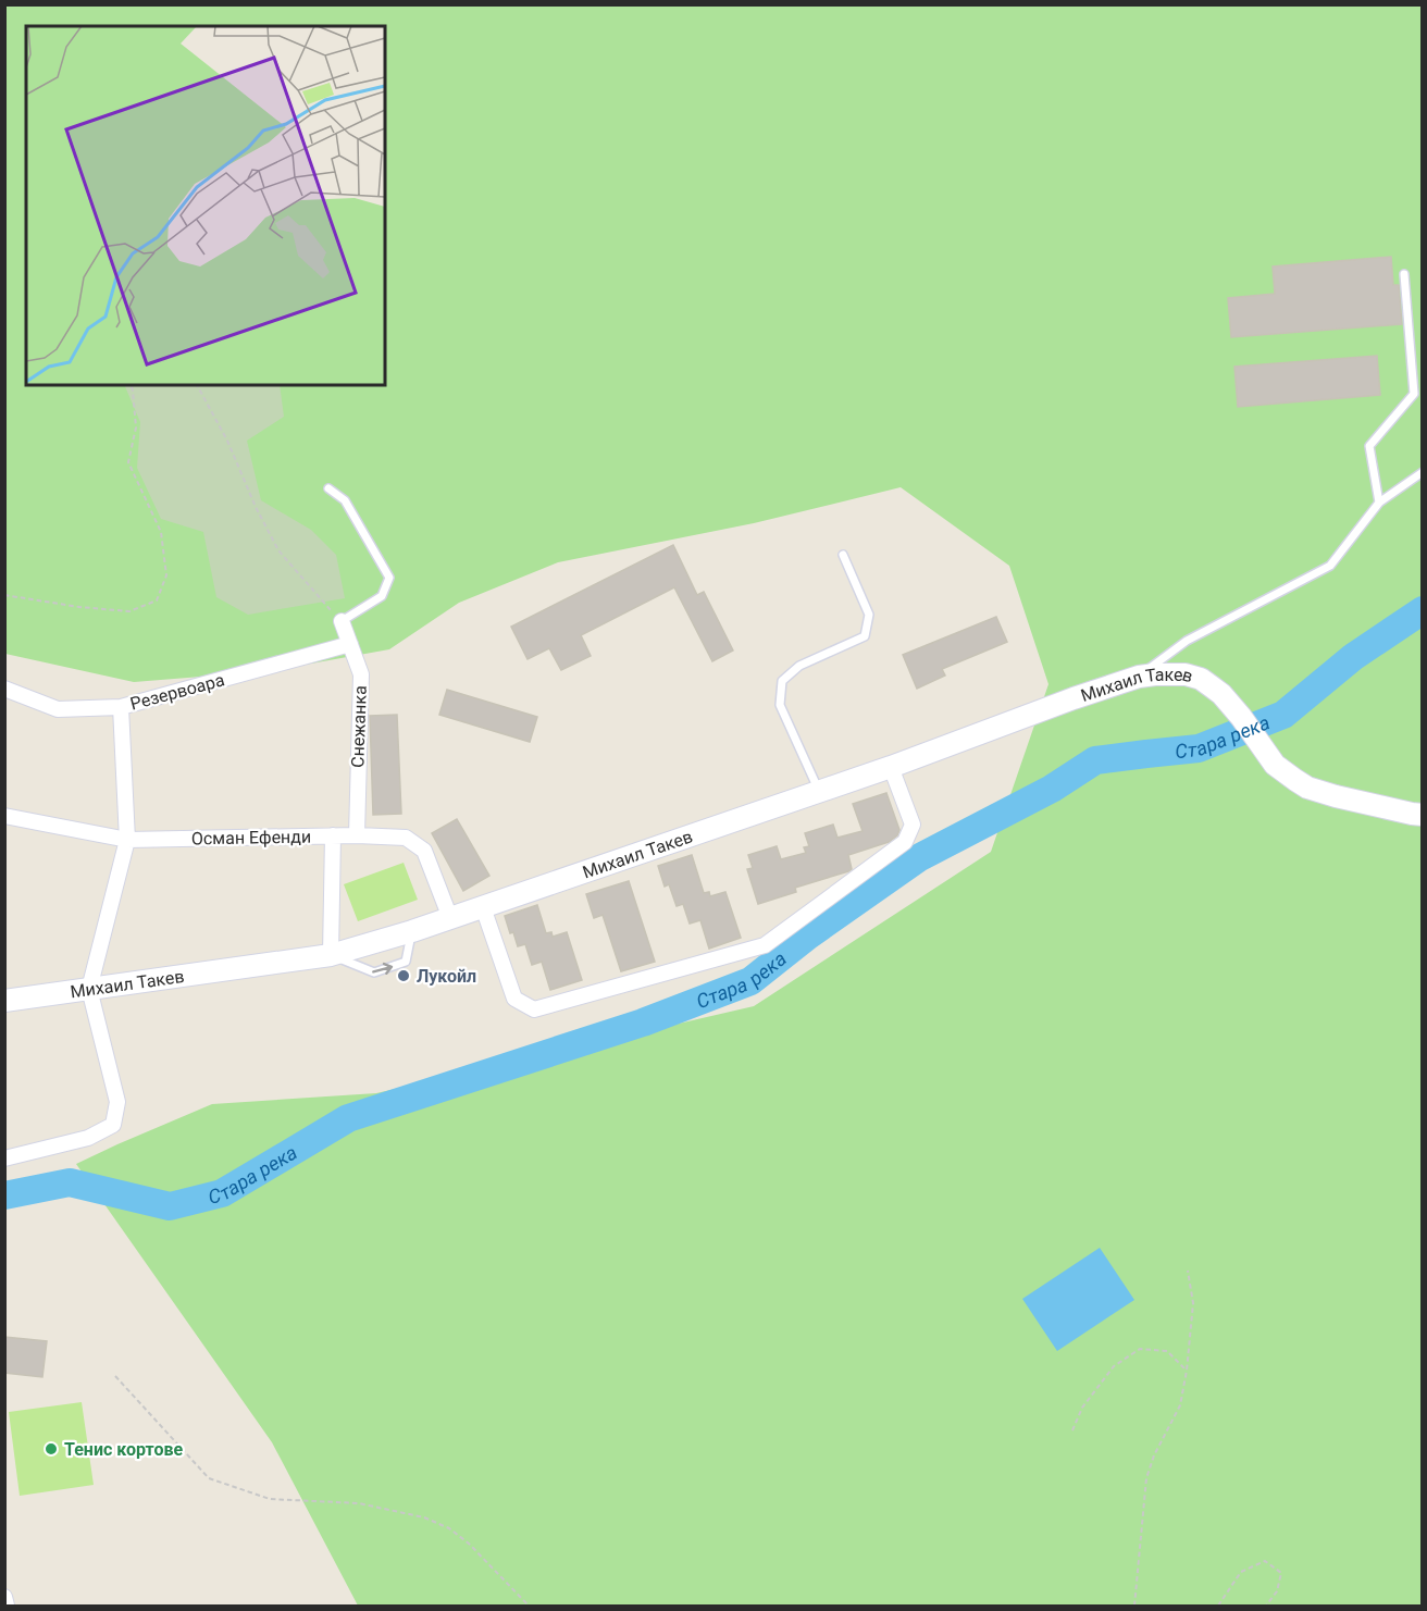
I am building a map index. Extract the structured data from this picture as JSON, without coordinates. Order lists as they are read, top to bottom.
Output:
{
  "streets": {
    "main road": ["Михаил Такев"],
    "street": ["Резервоара", "Снежанка", "Осман Ефенди"]
  },
  "crossings": [
    ["Михаил Такев", "Осман Ефенди"],
    ["Резервоара", "Снежанка"],
    ["Снежанка", "Осман Ефенди"]
  ],
  "water": ["Стара река"],
  "places": ["Лукойл", "Тенис кортове"]
}
